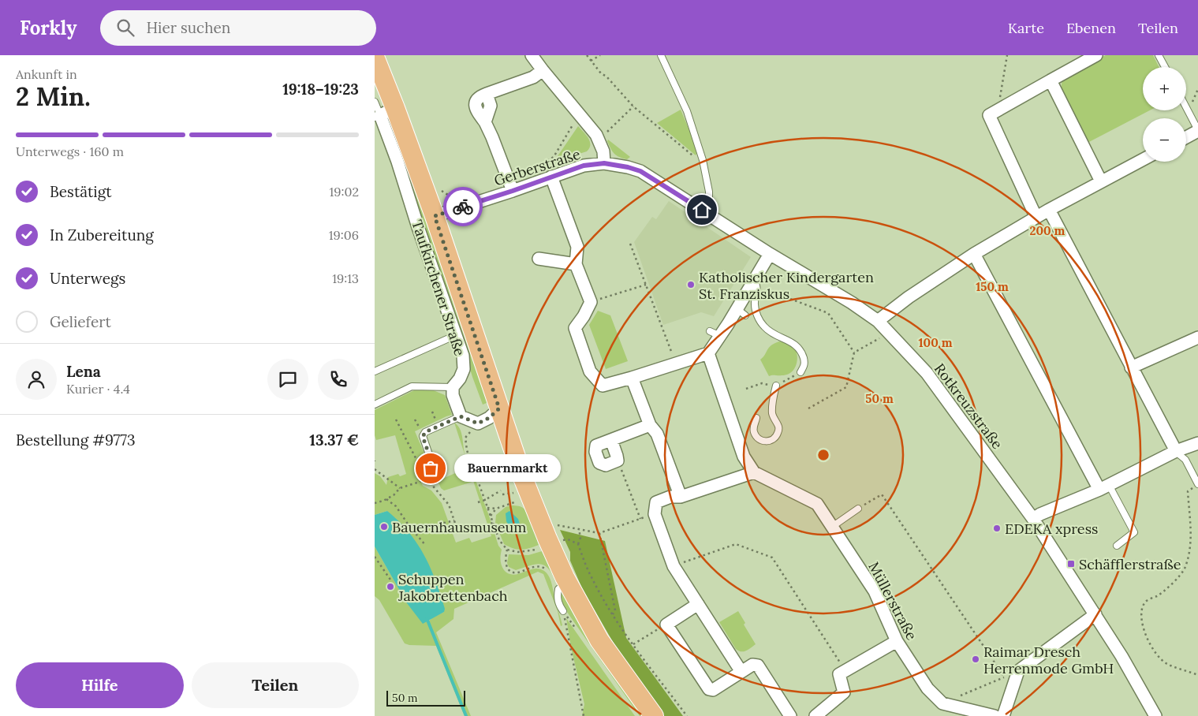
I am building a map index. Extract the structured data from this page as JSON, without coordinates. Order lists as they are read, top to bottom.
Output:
{
  "streets": {
    "main road": ["Taufkirchener Straße"],
    "street": ["Gerberstraße", "Rotkreuzstraße", "Müllerstraße"]
  },
  "crossings": [
    ["Gerberstraße", "Taufkirchener Straße"],
    ["Gerberstraße", "Rotkreuzstraße"]
  ],
  "places": {
    "other": [
      "Katholischer Kindergarten St. Franziskus",
      "Bauernmarkt",
      "Bauernhausmuseum",
      "EDEKA xpress",
      "Schuppen Jakobrettenbach",
      "Raimar Dresch Herrenmode GmbH"
    ],
    "transit": ["Schäfflerstraße"]
  },
  "scale_bar": "50 m",
  "page": {
    "header": "Forkly",
    "search": "Hier suchen",
    "nav": ["Karte", "Ebenen", "Teilen"],
    "heading": ["2 Min.", "Ankunft in", "19:18–19:23"],
    "panel": [
      "Lena",
      "Kurier · 4.4",
      "Bestellung #9773",
      "13.37 €"
    ],
    "map_buttons": ["+", "−"],
    "bar": "Unterwegs · 160 m",
    "list": [
      ["Bestätigt", "19:02"],
      ["In Zubereitung", "19:06"],
      ["Unterwegs", "19:13"],
      "Geliefert"
    ],
    "bubble": "Bauernmarkt",
    "buttons": ["Hilfe", "Teilen"],
    "scale": "50 m"
  },
  "rings": [
    "200 m",
    "150 m",
    "100 m",
    "50 m"
  ]
}
